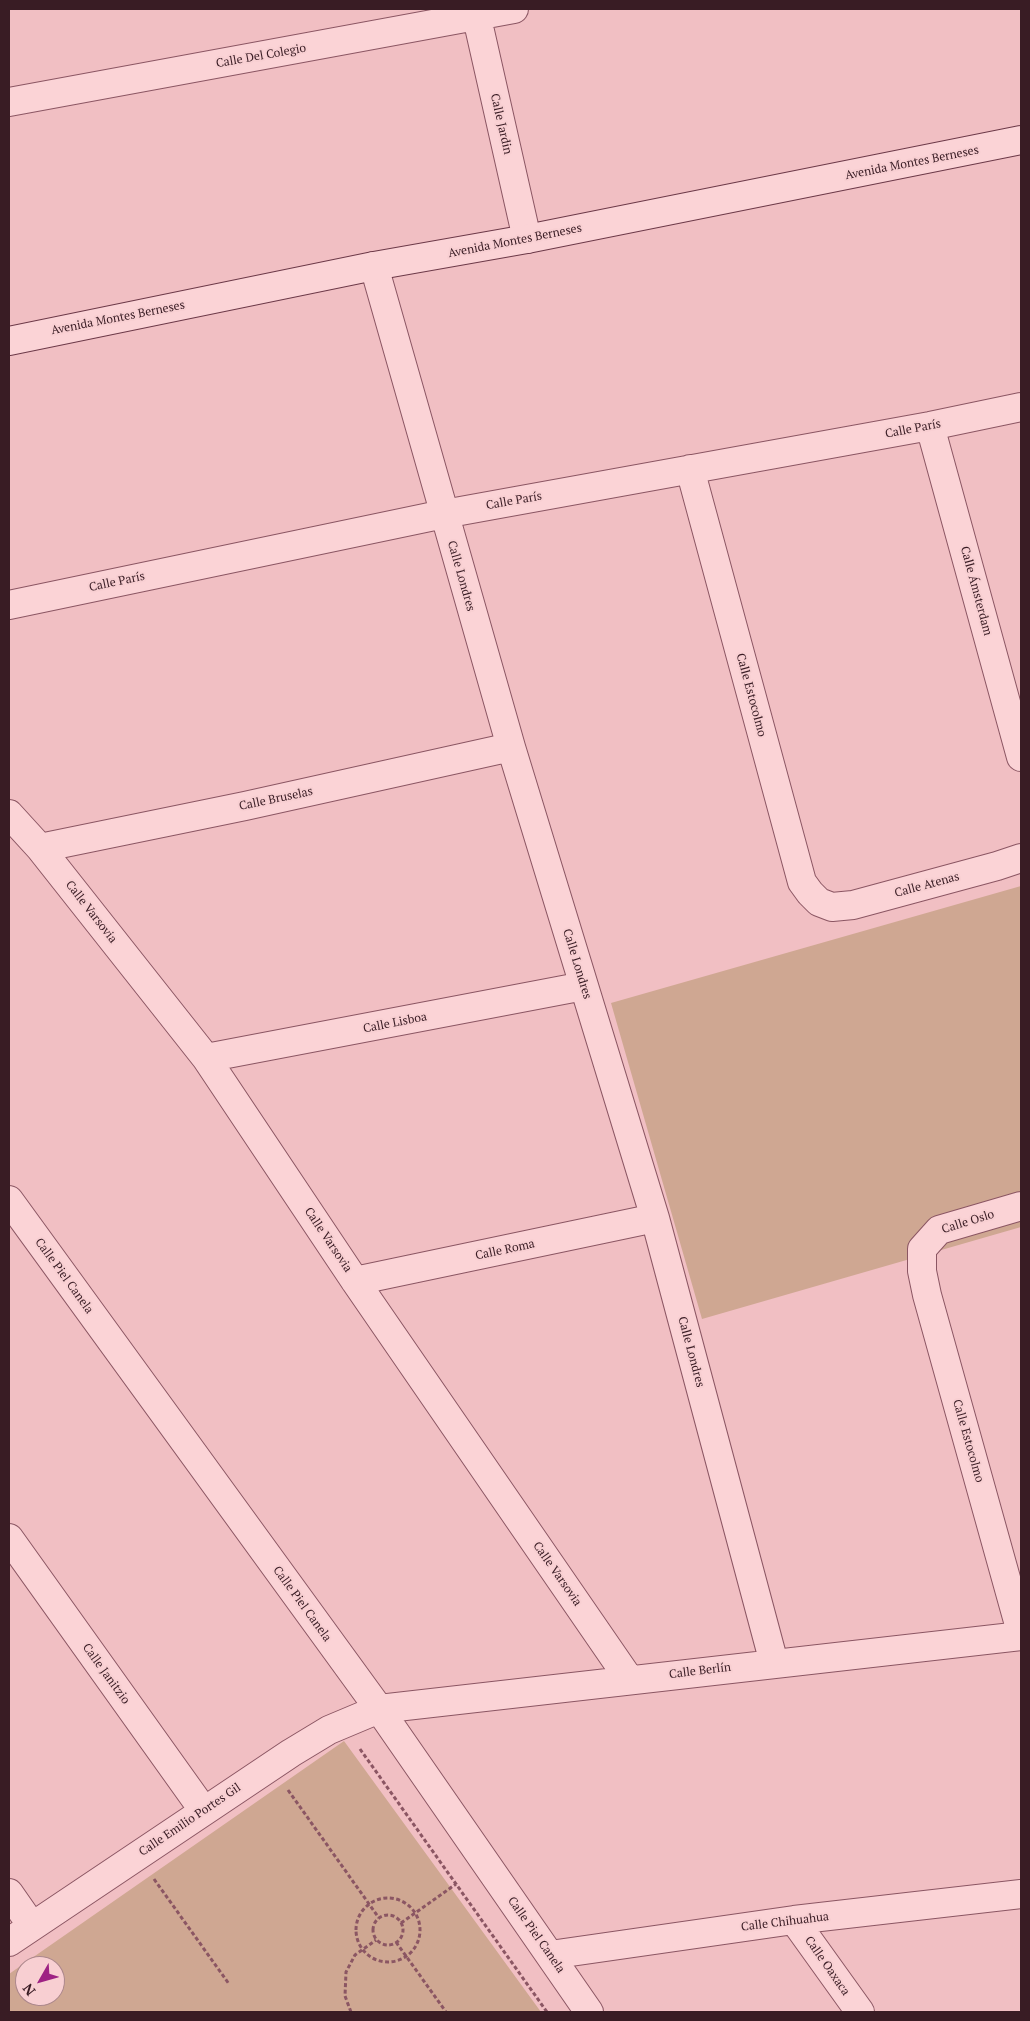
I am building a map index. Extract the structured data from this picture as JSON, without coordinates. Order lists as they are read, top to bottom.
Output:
{
  "streets": {
    "street": [
      "Calle Del Colegio",
      "Calle Jardin",
      "Avenida Montes Berneses",
      "Calle París",
      "Calle Londres",
      "Calle Ámsterdam",
      "Calle Estocolmo",
      "Calle Bruselas",
      "Calle Atenas",
      "Calle Varsovia",
      "Calle Lisboa",
      "Calle Oslo",
      "Calle Roma",
      "Calle Piel Canela",
      "Calle Berlín",
      "Calle Janitzio",
      "Calle Emilio Portes Gil",
      "Calle Chihuahua",
      "Calle Oaxaca"
    ]
  },
  "crossings": [
    ["Calle Del Colegio", "Calle Jardin"],
    ["Calle Jardin", "Avenida Montes Berneses"],
    ["Avenida Montes Berneses", "Calle Londres"],
    ["Calle París", "Calle Londres"],
    ["Calle París", "Calle Ámsterdam"],
    ["Calle París", "Calle Estocolmo"],
    ["Calle Londres", "Calle Bruselas"],
    ["Calle Londres", "Calle Lisboa"],
    ["Calle Londres", "Calle Roma"],
    ["Calle Londres", "Calle Berlín"],
    ["Calle Estocolmo", "Calle Atenas"],
    ["Calle Estocolmo", "Calle Oslo"],
    ["Calle Estocolmo", "Calle Berlín"],
    ["Calle Bruselas", "Calle Varsovia"],
    ["Calle Varsovia", "Calle Lisboa"],
    ["Calle Varsovia", "Calle Roma"],
    ["Calle Varsovia", "Calle Berlín"],
    ["Calle Piel Canela", "Calle Berlín"],
    ["Calle Piel Canela", "Calle Emilio Portes Gil"],
    ["Calle Piel Canela", "Calle Chihuahua"],
    ["Calle Berlín", "Calle Emilio Portes Gil"],
    ["Calle Janitzio", "Calle Emilio Portes Gil"],
    ["Calle Chihuahua", "Calle Oaxaca"]
  ],
  "north": "bottom left"
}
